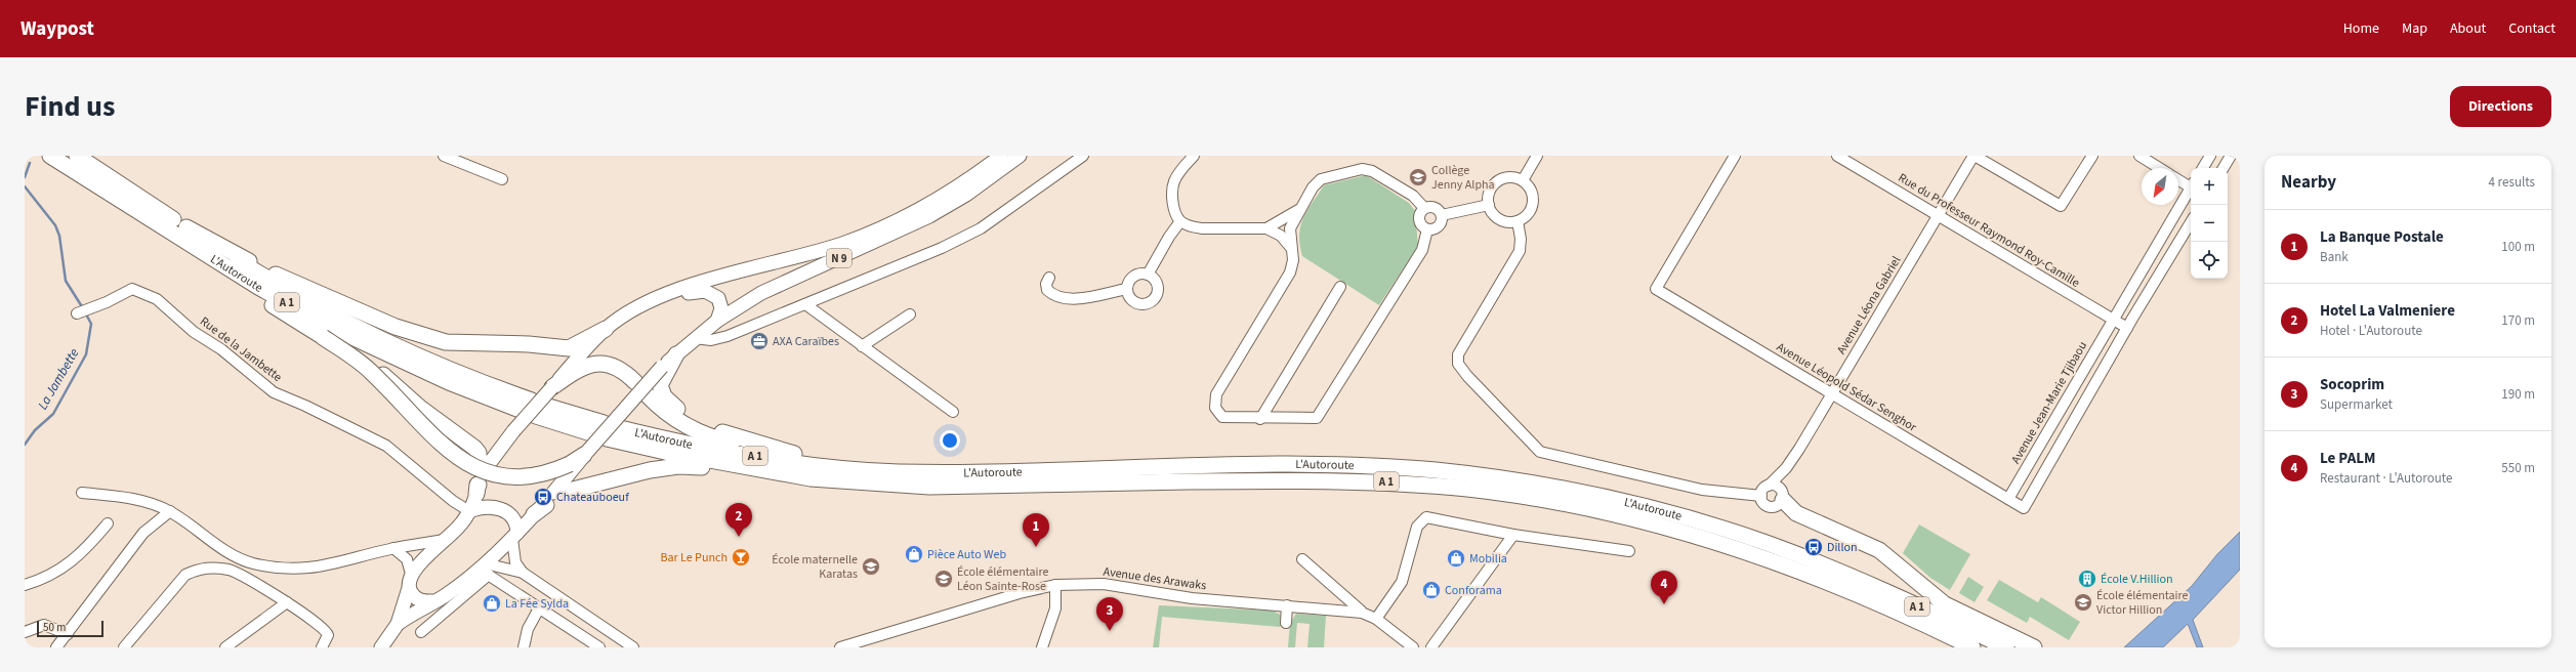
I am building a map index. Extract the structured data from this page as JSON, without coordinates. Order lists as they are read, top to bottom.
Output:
{
  "streets": {
    "highway": ["L'Autoroute", "A 1"],
    "main road": ["N 9"],
    "street": [
      "Rue du Professeur Raymond Roy-Camille",
      "Avenue Léona Gabriel",
      "Rue de la Jambette",
      "Avenue Léopold Sédar Senghor",
      "Avenue Jean-Marie Tjibaou",
      "Avenue des Arawaks"
    ]
  },
  "crossings": [
    ["Rue du Professeur Raymond Roy-Camille", "Avenue Léona Gabriel"],
    ["Rue du Professeur Raymond Roy-Camille", "Avenue Léopold Sédar Senghor"],
    ["Rue du Professeur Raymond Roy-Camille", "Avenue Jean-Marie Tjibaou"],
    ["Avenue Léona Gabriel", "Avenue Léopold Sédar Senghor"],
    ["Avenue Léopold Sédar Senghor", "Avenue Jean-Marie Tjibaou"]
  ],
  "water": ["La Jambette"],
  "places": {
    "school or university": [
      "Collège Jenny Alpha",
      "École maternelle Karatas",
      "École élémentaire Léon Sainte-Rose",
      "École élémentaire Victor Hillion"
    ],
    "office": ["AXA Caraïbes"],
    "bus stop": ["Chateauboeuf", "Dillon"],
    "shop": [
      "Pièce Auto Web",
      "Mobilia",
      "Conforama",
      "La Fée Sylda"
    ],
    "bar": ["Bar Le Punch"],
    "building": ["École V.Hillion"]
  },
  "scale_bar": "50 m",
  "north": "bottom left",
  "page": {
    "header": "Waypost",
    "nav": [
      "Home",
      "Map",
      "About",
      "Contact"
    ],
    "title": "Find us",
    "buttons": "Directions",
    "heading": ["Nearby", "4 results"],
    "map_buttons": ["+", "−"],
    "list": [
      {
        "mark": "1",
        "name": "La Banque Postale",
        "note": "Bank",
        "value": "100 m"
      },
      {
        "mark": "2",
        "name": "Hotel La Valmeniere",
        "note": "Hotel · L'Autoroute",
        "value": "170 m"
      },
      {
        "mark": "3",
        "name": "Socoprim",
        "note": "Supermarket",
        "value": "190 m"
      },
      {
        "mark": "4",
        "name": "Le PALM",
        "note": "Restaurant · L'Autoroute",
        "value": "550 m"
      }
    ],
    "pins": [
      "2",
      "1",
      "4",
      "3"
    ],
    "scale": "50 m"
  }
}
